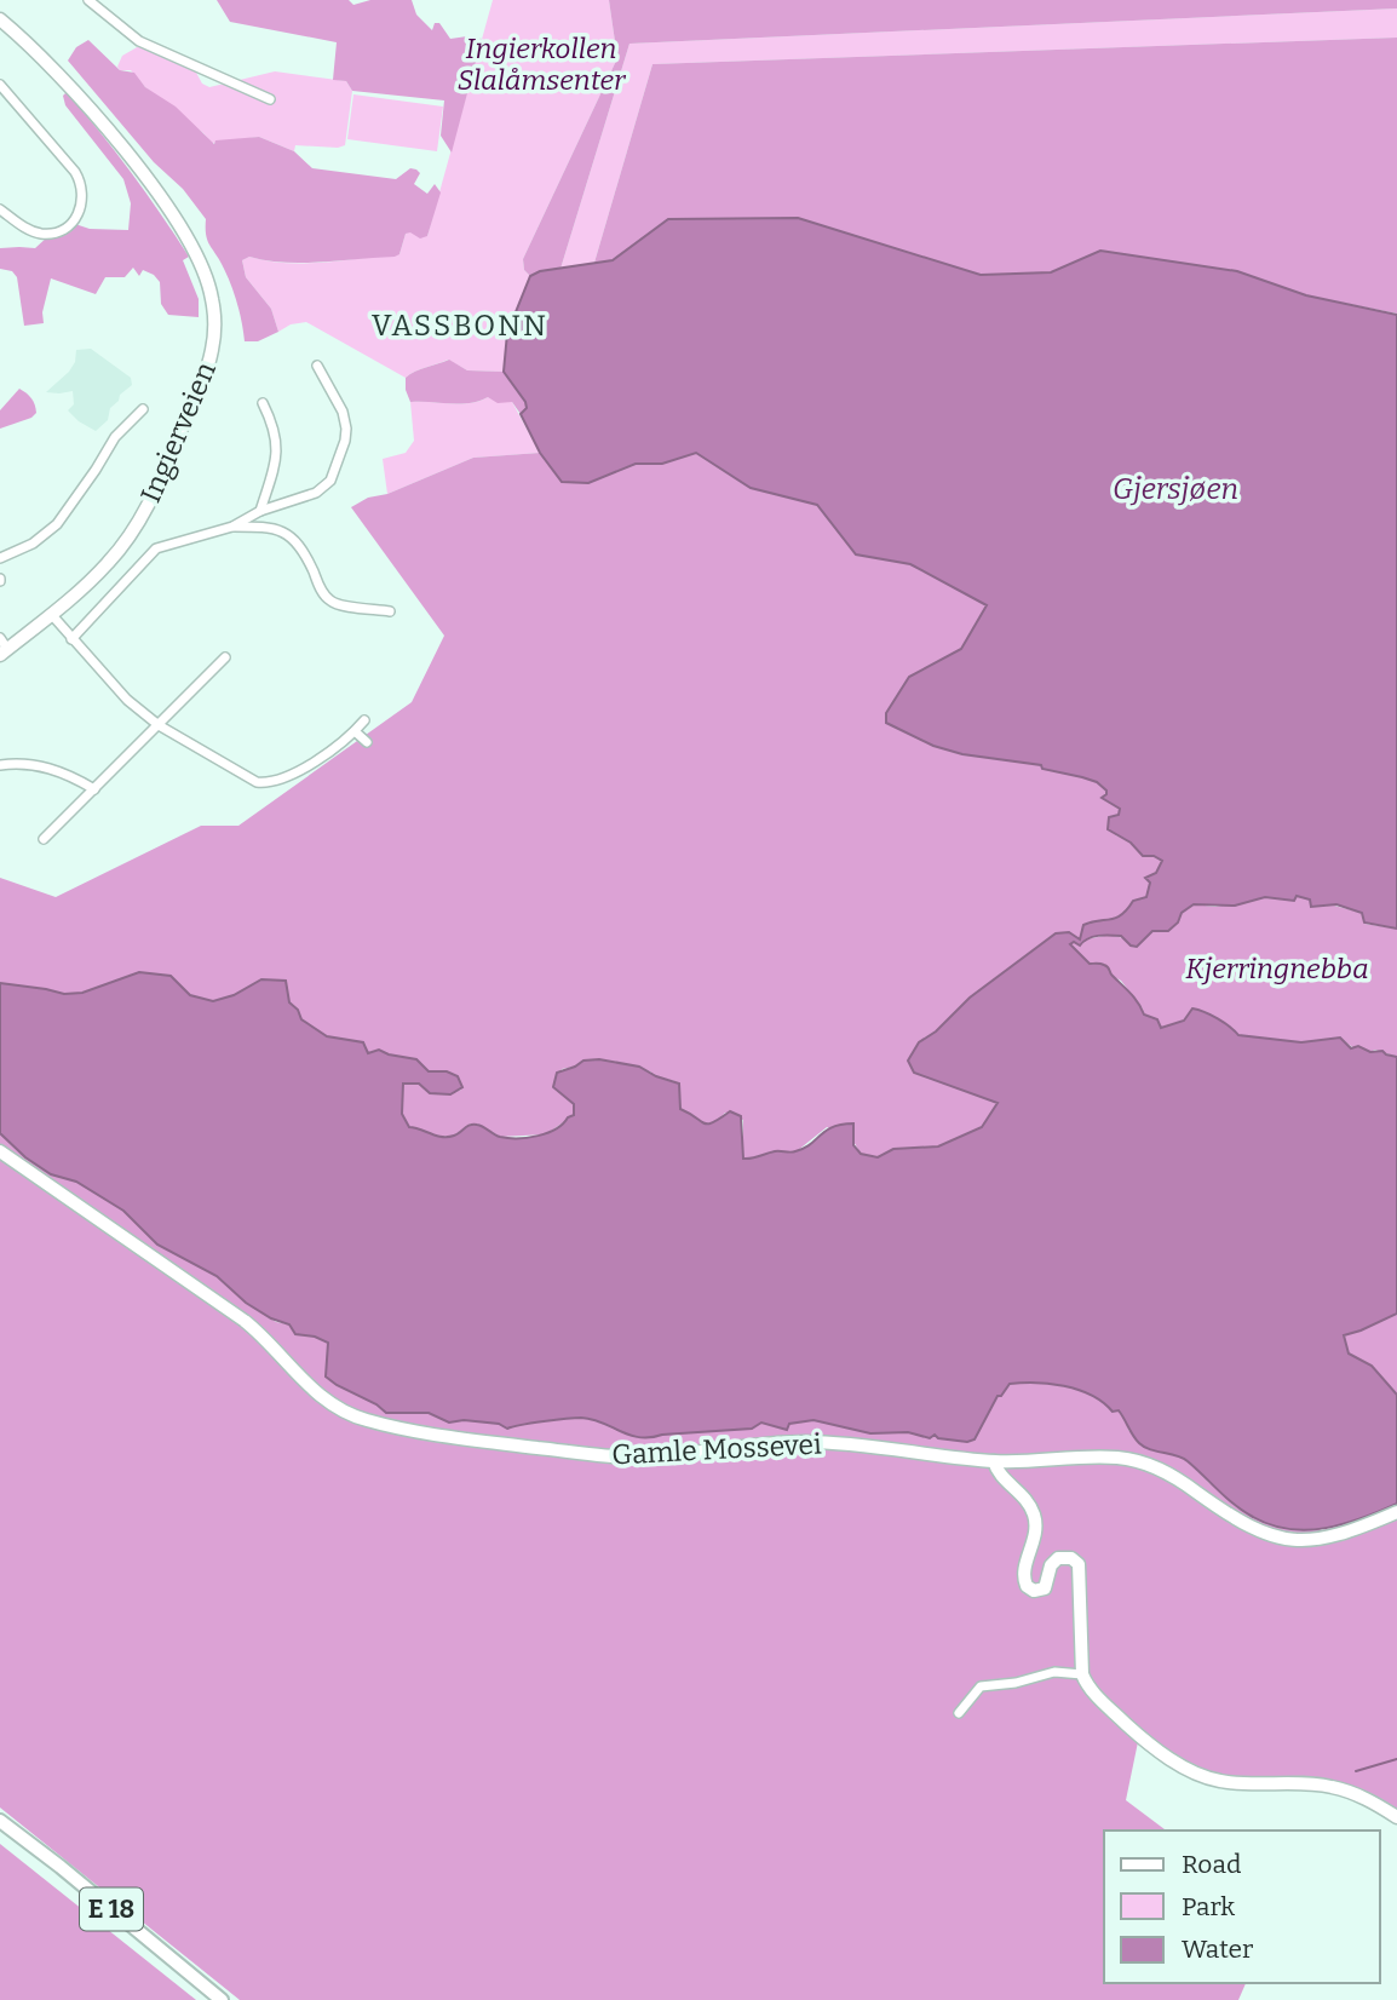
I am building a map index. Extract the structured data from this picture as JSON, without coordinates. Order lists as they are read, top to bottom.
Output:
{
  "streets": {
    "highway": ["E 18"],
    "main road": ["Ingierveien", "Gamle Mossevei"]
  },
  "districts": ["VASSBONN"],
  "water": ["Gjersjøen"],
  "parks": ["Ingierkollen Slalåmsenter", "Kjerringnebba"],
  "legend": ["Road", "Park", "Water"]
}
